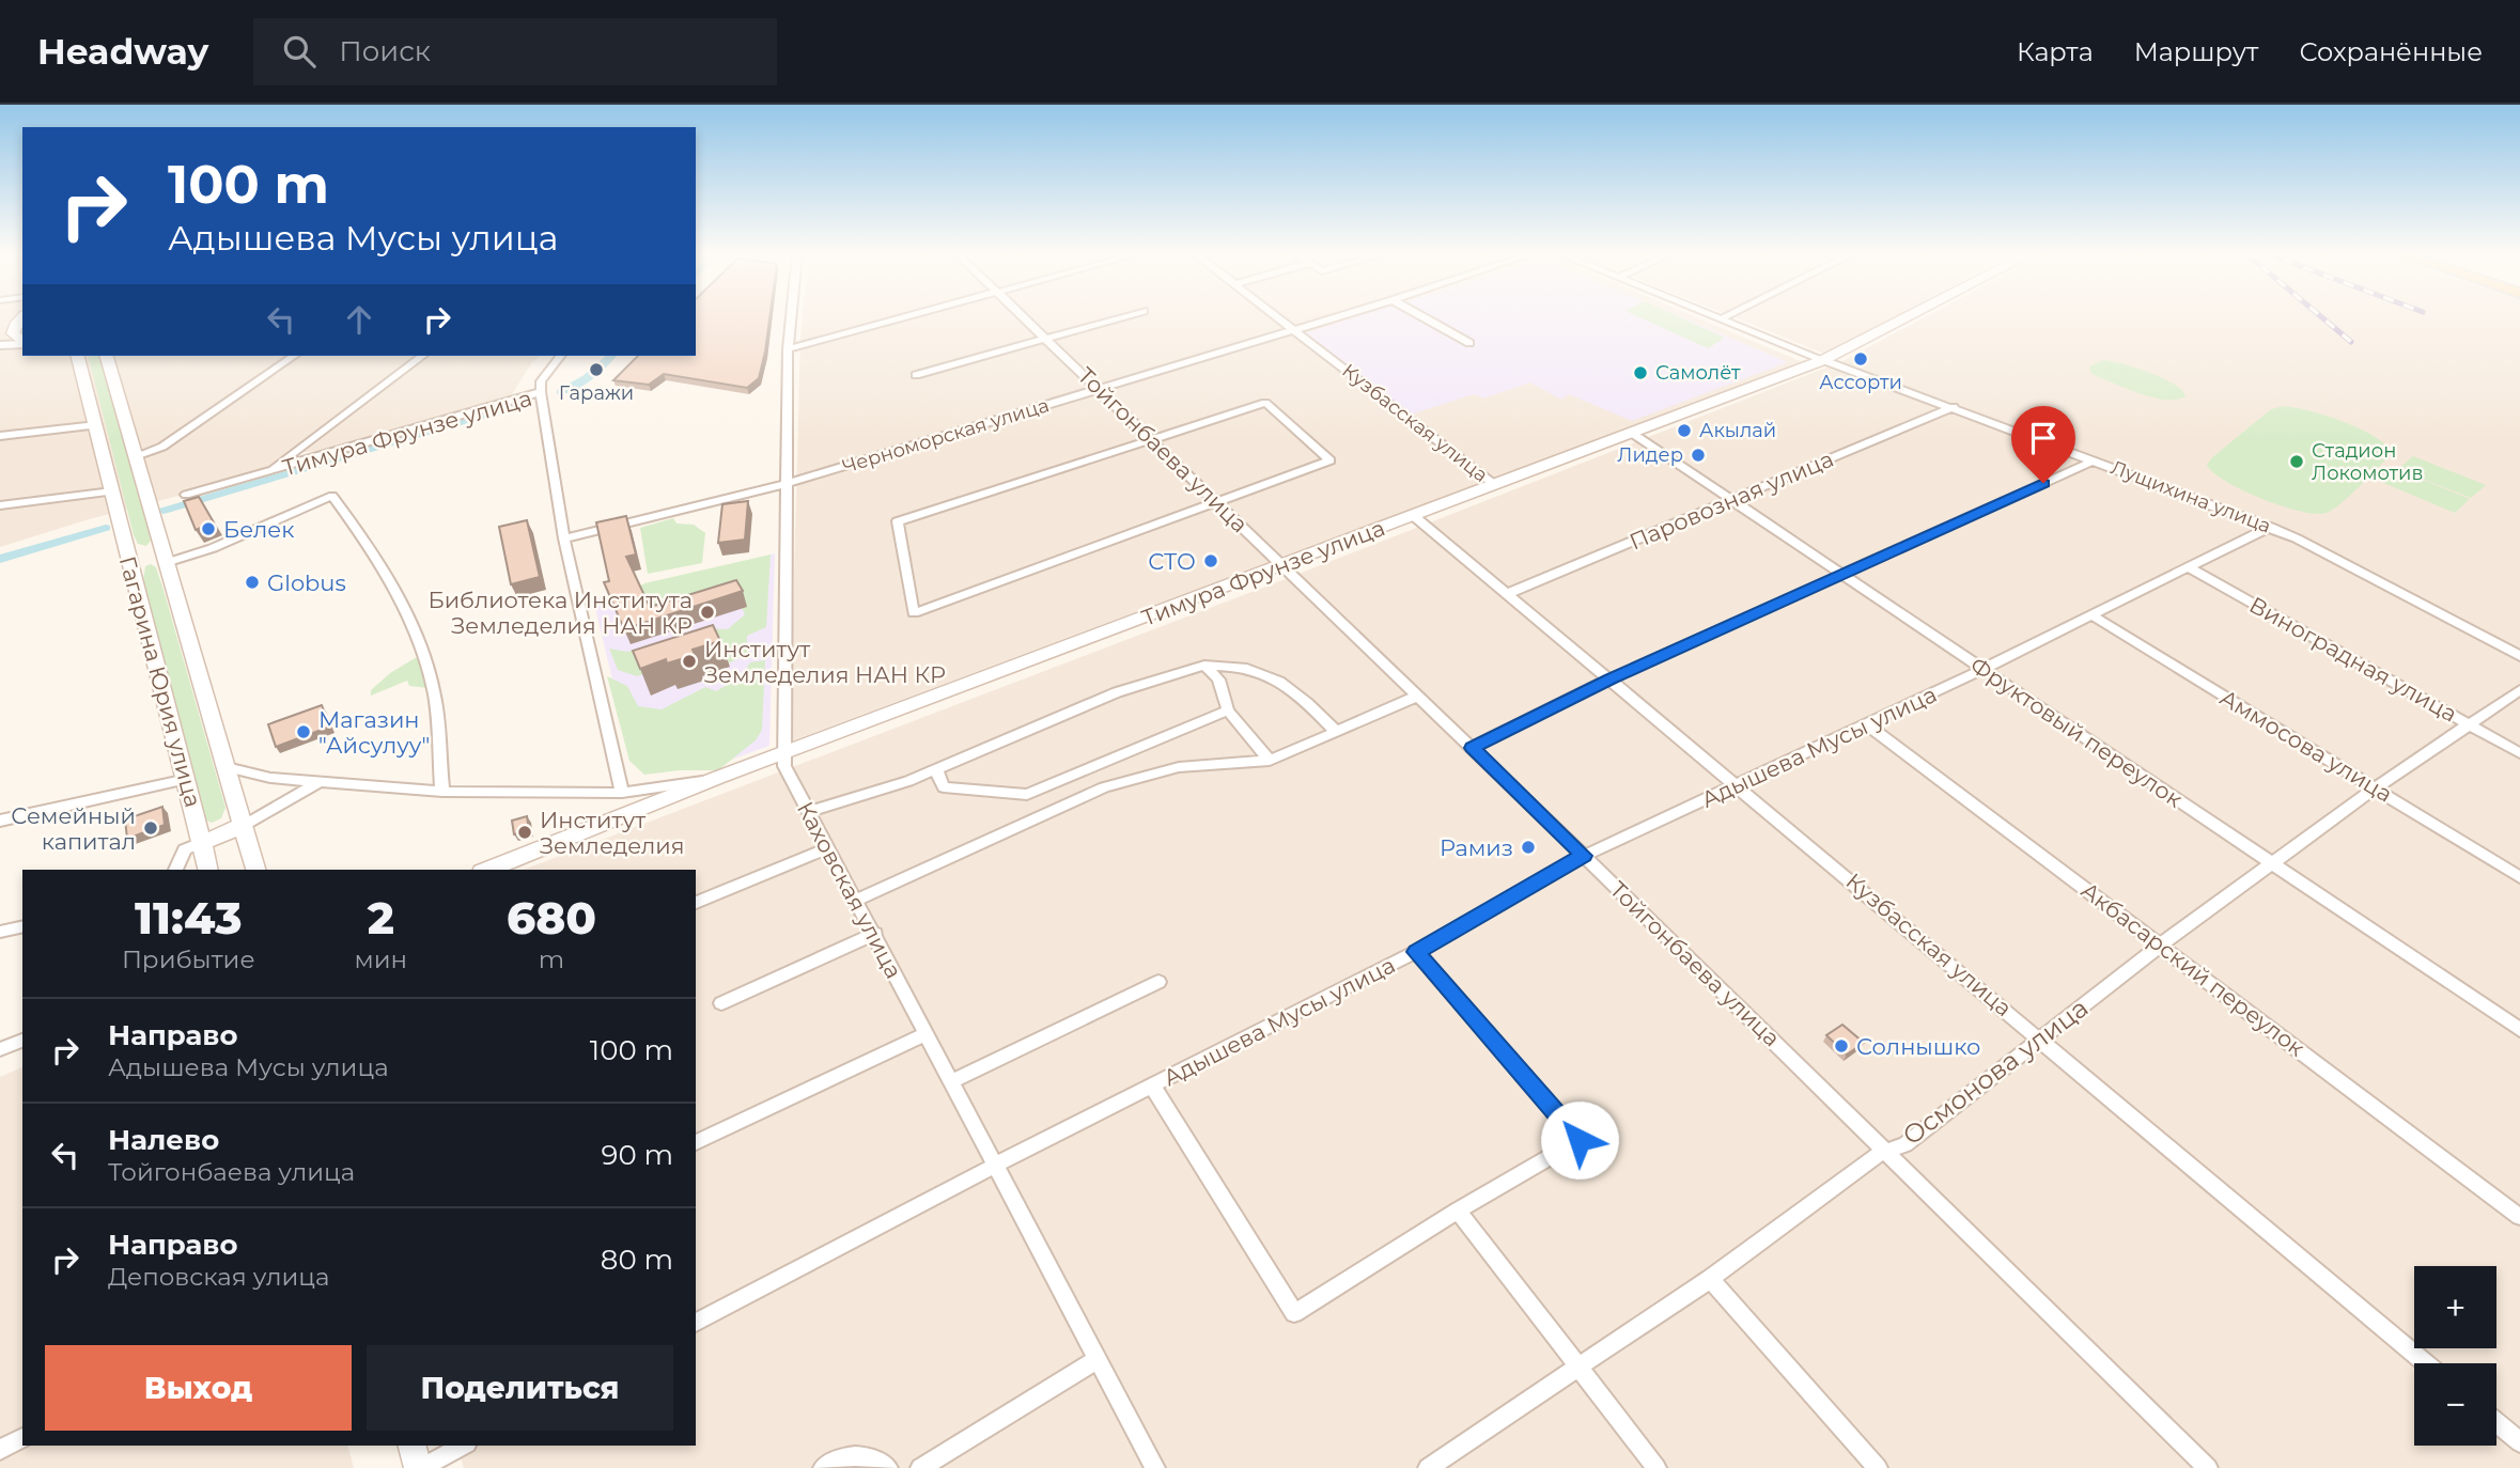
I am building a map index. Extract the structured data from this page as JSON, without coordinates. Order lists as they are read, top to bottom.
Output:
{
  "streets": {
    "main road": ["Тимура Фрунзе улица", "Гагарина Юрия улица"],
    "street": [
      "Кузбасская улица",
      "Черноморская улица",
      "Тойгонбаева улица",
      "Лущихина улица",
      "Паровозная улица",
      "Виноградная улица",
      "Фруктовый переулок",
      "Аммосова улица",
      "Адышева Мусы улица",
      "Каховская улица",
      "Акбасарский переулок",
      "Осмонова улица"
    ]
  },
  "crossings": [
    ["Кузбасская улица", "Тимура Фрунзе улица"],
    ["Кузбасская улица", "Черноморская улица"],
    ["Кузбасская улица", "Паровозная улица"],
    ["Кузбасская улица", "Адышева Мусы улица"],
    ["Кузбасская улица", "Осмонова улица"],
    ["Тимура Фрунзе улица", "Черноморская улица"],
    ["Тимура Фрунзе улица", "Тойгонбаева улица"],
    ["Тимура Фрунзе улица", "Лущихина улица"],
    ["Тимура Фрунзе улица", "Фруктовый переулок"],
    ["Тимура Фрунзе улица", "Каховская улица"],
    ["Черноморская улица", "Тойгонбаева улица"],
    ["Черноморская улица", "Каховская улица"],
    ["Тойгонбаева улица", "Адышева Мусы улица"],
    ["Тойгонбаева улица", "Осмонова улица"],
    ["Лущихина улица", "Паровозная улица"],
    ["Лущихина улица", "Адышева Мусы улица"],
    ["Паровозная улица", "Фруктовый переулок"],
    ["Виноградная улица", "Адышева Мусы улица"],
    ["Виноградная улица", "Осмонова улица"],
    ["Фруктовый переулок", "Адышева Мусы улица"],
    ["Фруктовый переулок", "Осмонова улица"],
    ["Аммосова улица", "Адышева Мусы улица"],
    ["Аммосова улица", "Осмонова улица"],
    ["Адышева Мусы улица", "Каховская улица"],
    ["Адышева Мусы улица", "Акбасарский переулок"],
    ["Акбасарский переулок", "Осмонова улица"]
  ],
  "places": [
    "Ассорти",
    "Гаражи",
    "Самолёт",
    "Акылай",
    "Лидер",
    "Стадион Локомотив",
    "Белек",
    "СТО",
    "Globus",
    "Библиотека Института Земледелия НАН КР",
    "Институт Земледелия НАН КР",
    "Магазин \"Айсулуу\"",
    "Семейный капитал",
    "Институт Земледелия",
    "Рамиз",
    "Солнышко"
  ],
  "page": {
    "header": "Headway",
    "search": "Поиск",
    "nav": ["Карта", "Маршрут", "Сохранённые"],
    "turn": ["100 m", "Адышева Мусы улица"],
    "eta": [
      "11:43",
      "Прибытие",
      "2",
      "мин",
      "680",
      "m"
    ],
    "list": [
      {
        "name": "Направо",
        "note": "Адышева Мусы улица",
        "value": "100 m"
      },
      {
        "name": "Налево",
        "note": "Тойгонбаева улица",
        "value": "90 m"
      },
      {
        "name": "Направо",
        "note": "Деповская улица",
        "value": "80 m"
      }
    ],
    "map_buttons": ["+", "−"],
    "buttons": ["Выход", "Поделиться"]
  }
}
